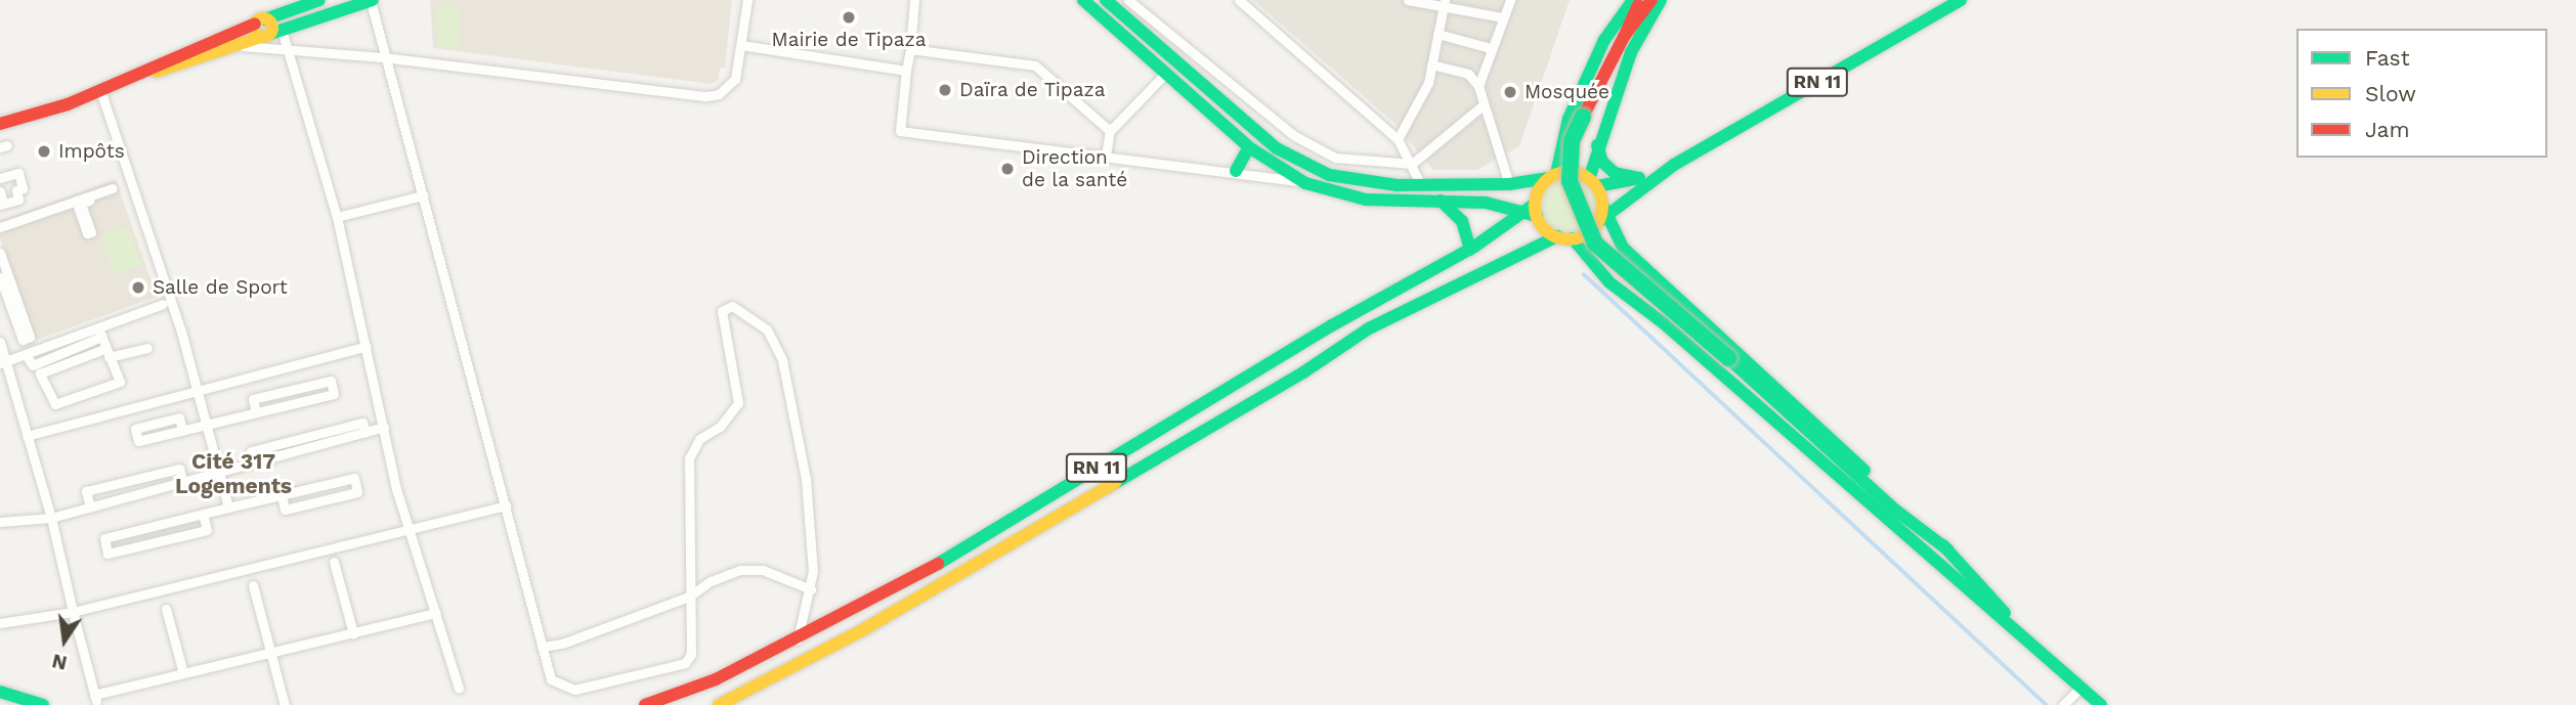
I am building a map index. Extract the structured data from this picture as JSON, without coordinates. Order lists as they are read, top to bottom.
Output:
{
  "streets": {
    "main road": ["RN 11"]
  },
  "districts": ["Cité 317 Logements"],
  "places": [
    "Mairie de Tipaza",
    "Daïra de Tipaza",
    "Mosquée",
    "Impôts",
    "Direction de la santé",
    "Salle de Sport"
  ],
  "legend": ["Fast", "Slow", "Jam"],
  "north": "bottom"
}
